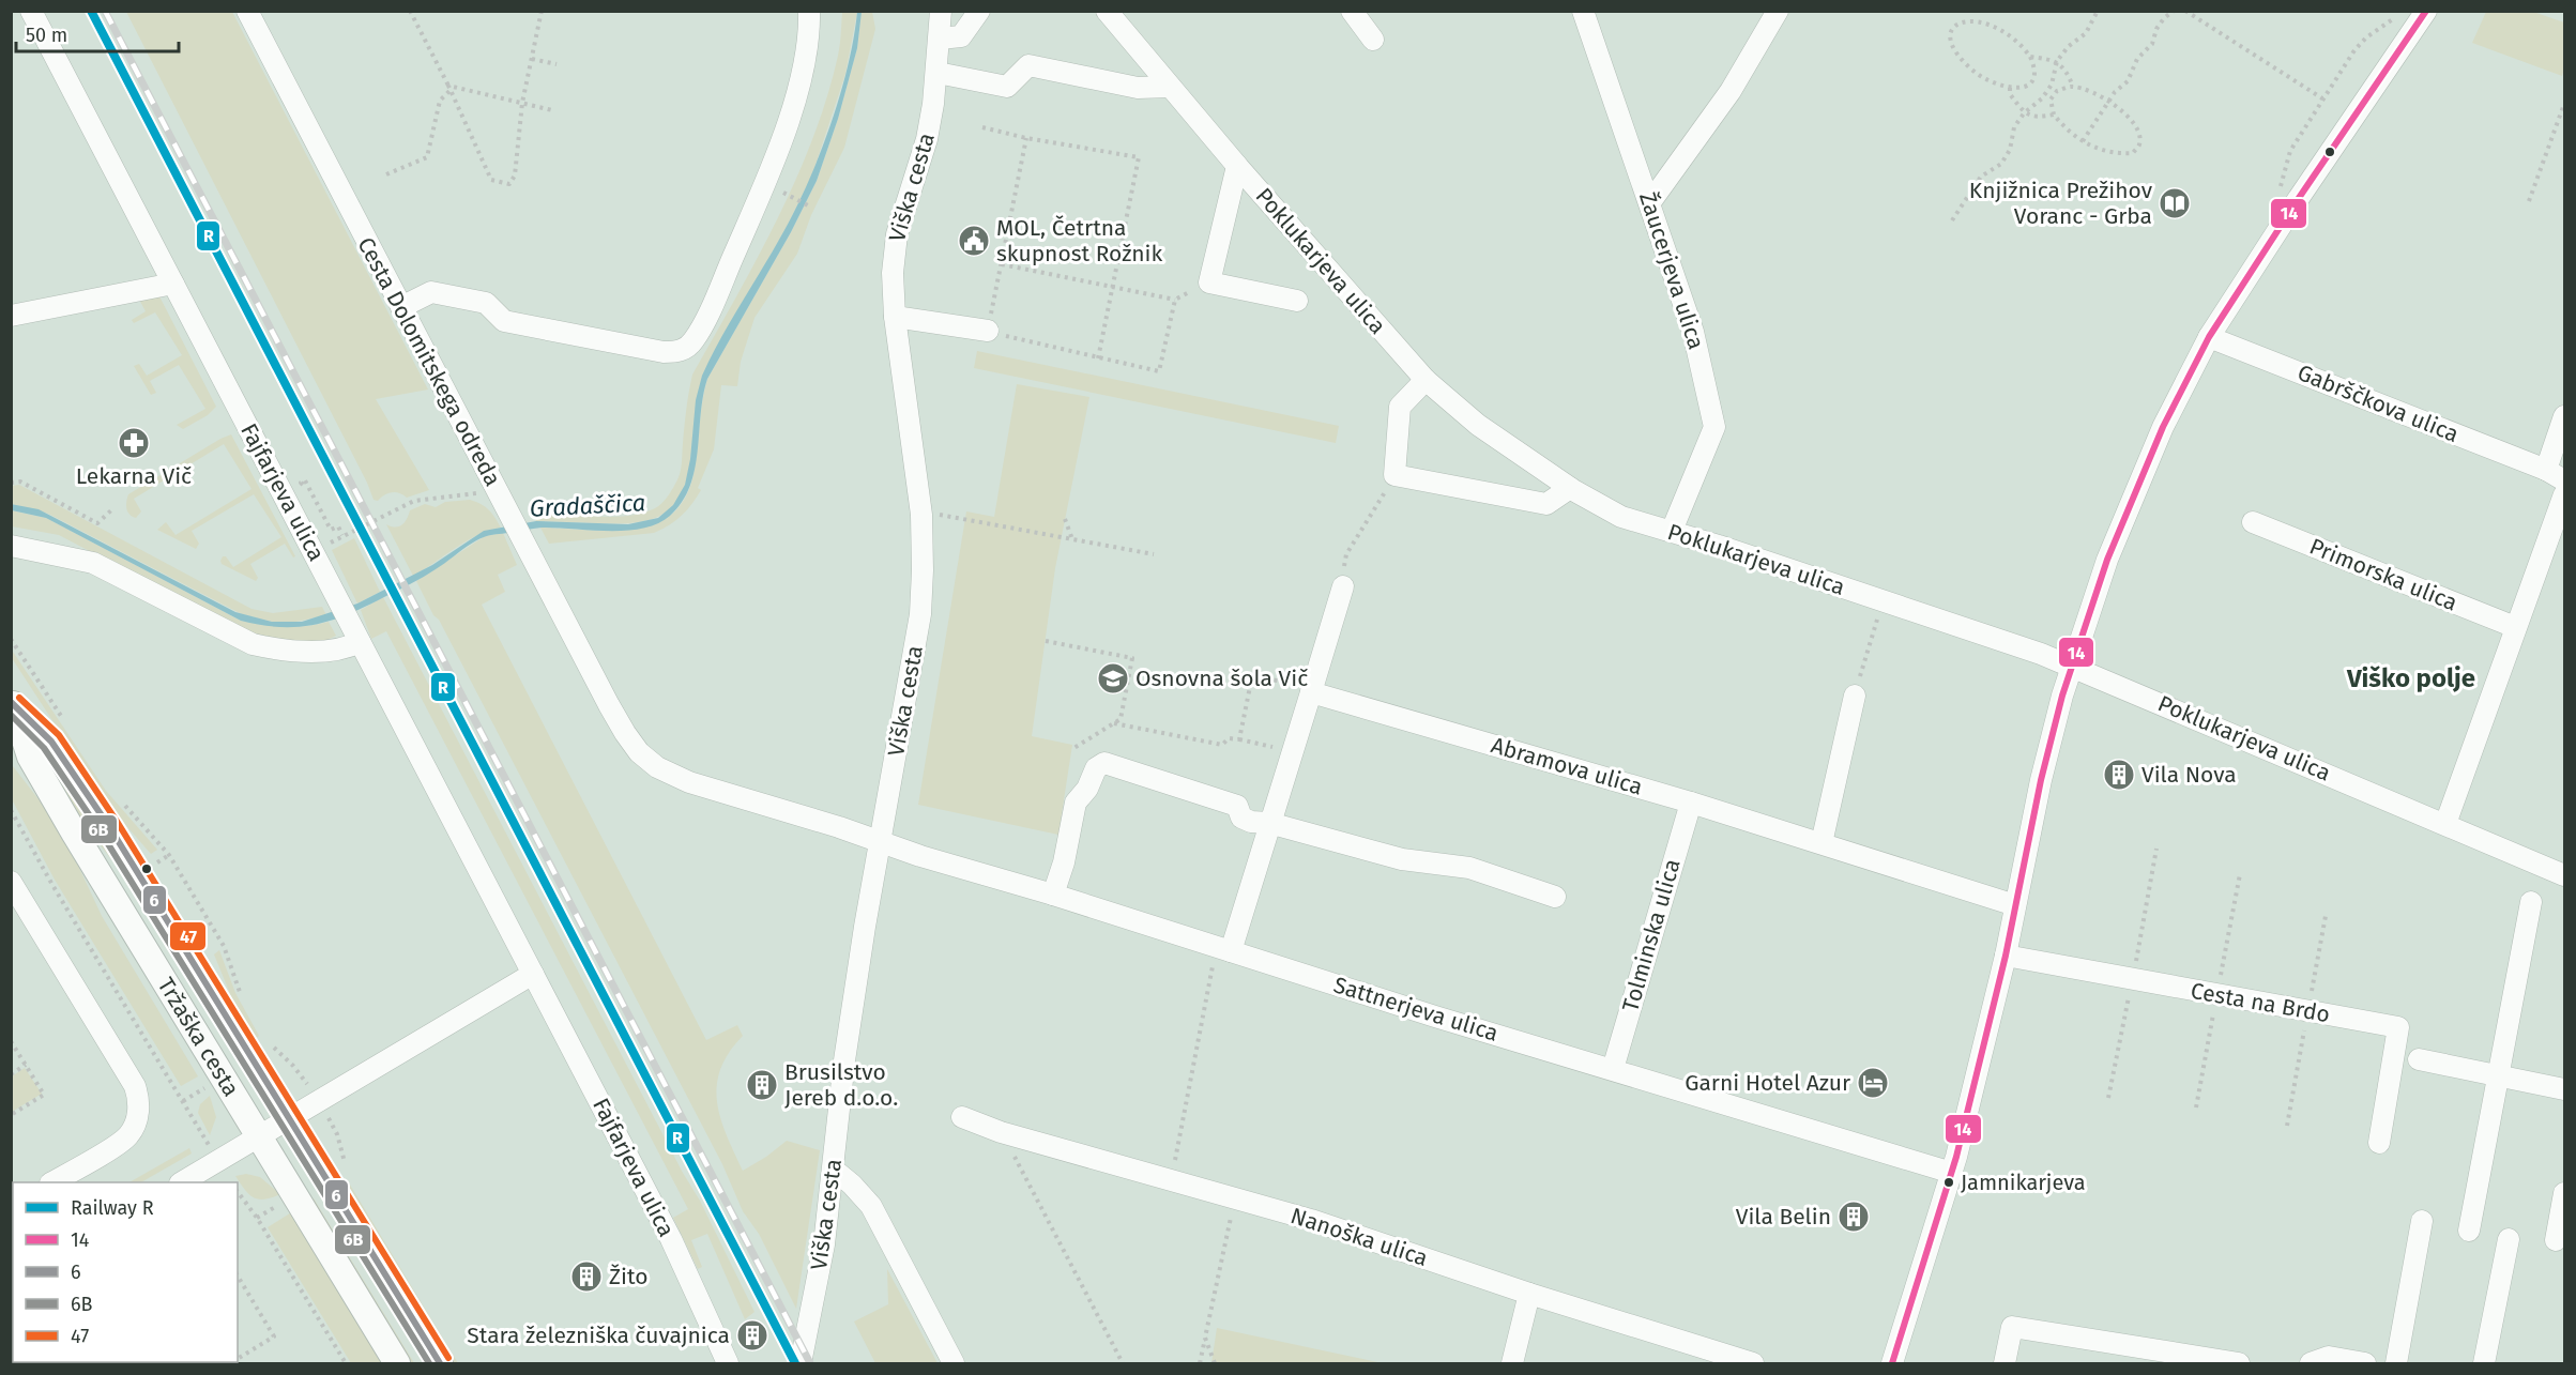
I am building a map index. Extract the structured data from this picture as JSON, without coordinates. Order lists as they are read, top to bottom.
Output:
{
  "streets": {
    "main road": ["Tržaška cesta"],
    "street": [
      "Viška cesta",
      "Poklukarjeva ulica",
      "Žaucerjeva ulica",
      "Cesta Dolomitskega odreda",
      "Gabrščkova ulica",
      "Fajfarjeva ulica",
      "Primorska ulica",
      "Abramova ulica",
      "Tolminska ulica",
      "Cesta na Brdo",
      "Sattnerjeva ulica",
      "Nanoška ulica"
    ]
  },
  "crossings": [
    ["Viška cesta", "Cesta Dolomitskega odreda"],
    ["Viška cesta", "Sattnerjeva ulica"],
    ["Poklukarjeva ulica", "Žaucerjeva ulica"],
    ["Cesta Dolomitskega odreda", "Sattnerjeva ulica"],
    ["Abramova ulica", "Tolminska ulica"],
    ["Tolminska ulica", "Sattnerjeva ulica"]
  ],
  "districts": ["Viško polje"],
  "water": ["Gradaščica"],
  "places": {
    "library": ["Knjižnica Prežihov Voranc - Grba"],
    "public building": ["MOL, Četrtna skupnost Rožnik"],
    "pharmacy": ["Lekarna Vič"],
    "school or university": ["Osnovna šola Vič"],
    "building": [
      "Vila Nova",
      "Brusilstvo Jereb d.o.o.",
      "Vila Belin",
      "Žito",
      "Stara železniška čuvajnica"
    ],
    "hotel": ["Garni Hotel Azur"],
    "other": ["Jamnikarjeva"]
  },
  "lines": [
    "rail line R",
    "transit line 14",
    "transit line 47",
    "transit line 6",
    "transit line 6B"
  ],
  "legend": [
    "Railway R",
    "14",
    "6",
    "6B",
    "47"
  ],
  "scale_bar": "50 m"
}
